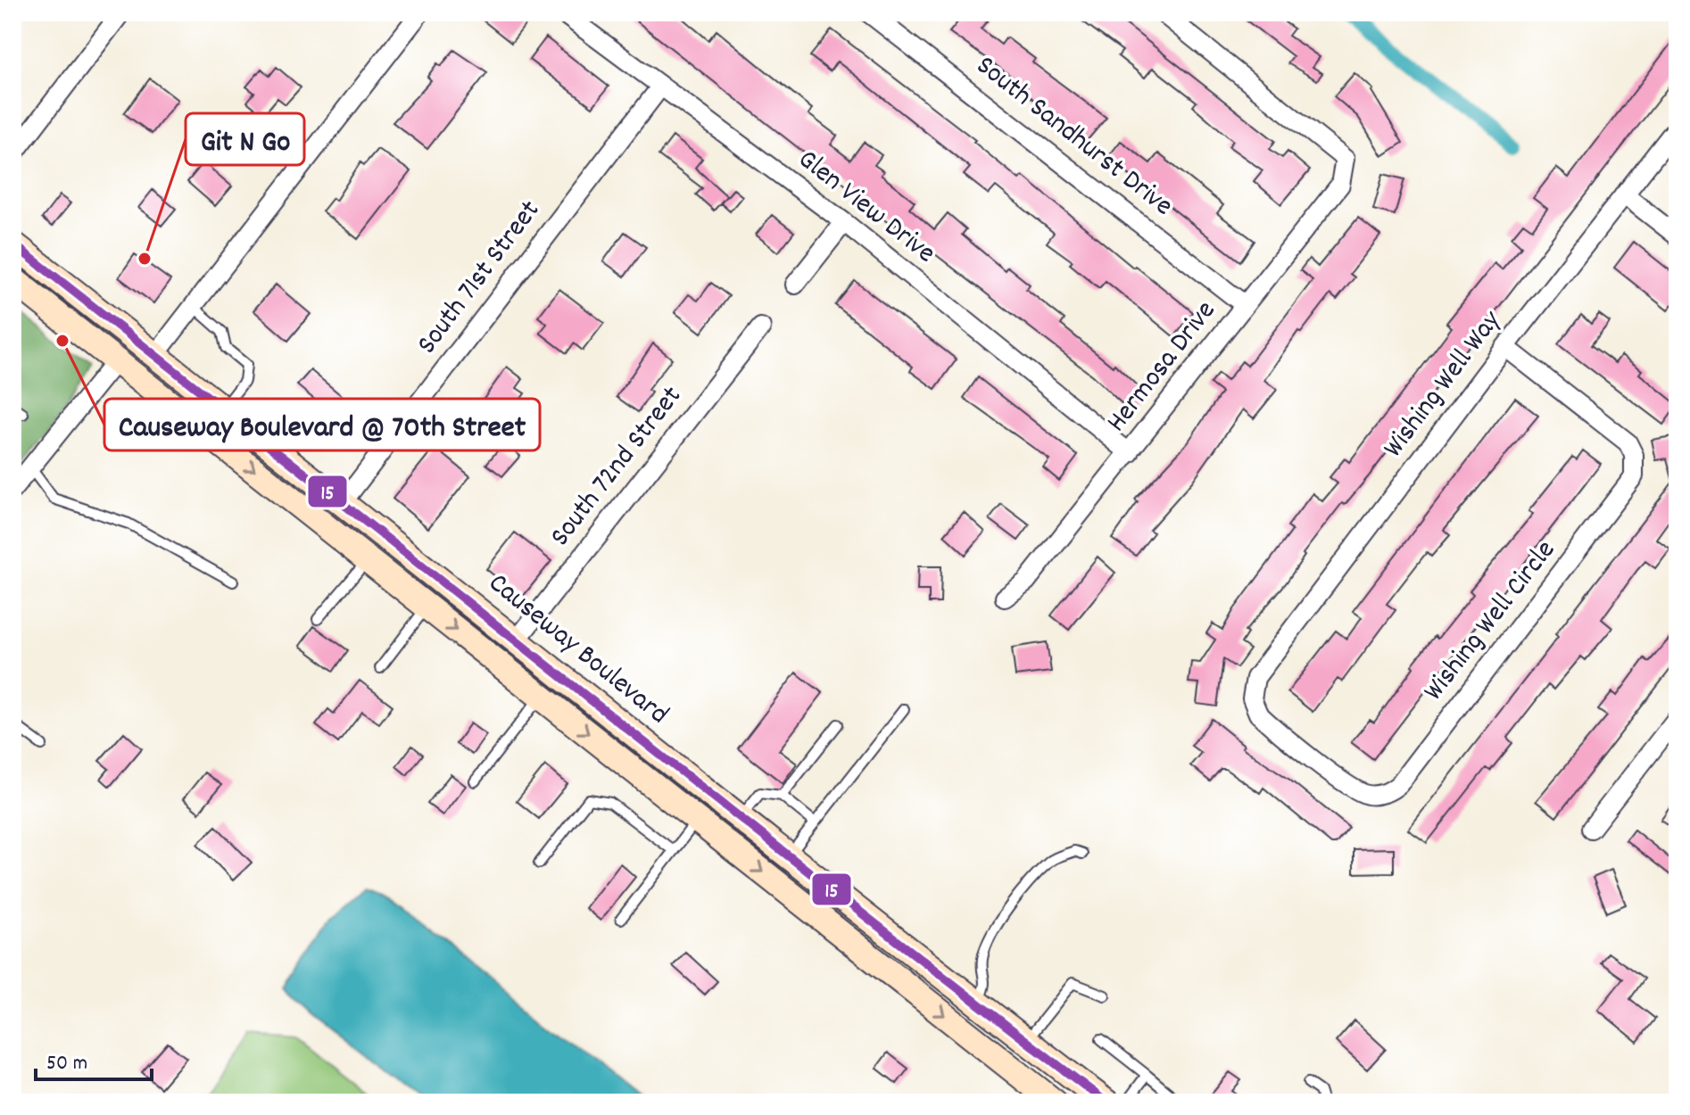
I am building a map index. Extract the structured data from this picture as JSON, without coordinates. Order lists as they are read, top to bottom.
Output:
{
  "streets": {
    "main road": ["Causeway Boulevard"],
    "street": [
      "South Sandhurst Drive",
      "Glen View Drive",
      "South 71st Street",
      "Hermosa Drive",
      "Wishing Well Way",
      "South 72nd Street",
      "Wishing Well Circle"
    ]
  },
  "crossings": [
    ["South Sandhurst Drive", "Hermosa Drive"],
    ["Glen View Drive", "South 71st Street"],
    ["Glen View Drive", "Hermosa Drive"],
    ["South 71st Street", "Causeway Boulevard"],
    ["Wishing Well Way", "Wishing Well Circle"],
    ["South 72nd Street", "Causeway Boulevard"]
  ],
  "places": ["Git N Go", "Causeway Boulevard @ 70th Street"],
  "lines": ["transit line 15"],
  "scale_bar": "50 m"
}
